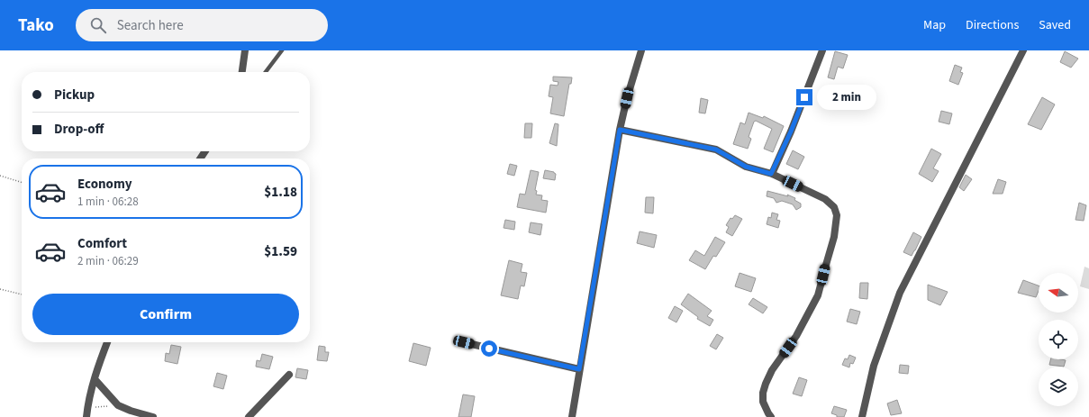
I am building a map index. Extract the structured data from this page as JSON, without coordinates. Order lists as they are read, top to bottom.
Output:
{
  "north": "left",
  "page": {
    "header": "Tako",
    "search": "Search here",
    "nav": ["Map", "Directions", "Saved"],
    "banner": ["Pickup", "Drop-off"],
    "bubble": "2 min",
    "list": [
      {
        "name": "Economy",
        "note": "1 min · 06:28",
        "value": "$1.18"
      },
      {
        "name": "Comfort",
        "note": "2 min · 06:29",
        "value": "$1.59"
      }
    ],
    "buttons": "Confirm"
  }
}
